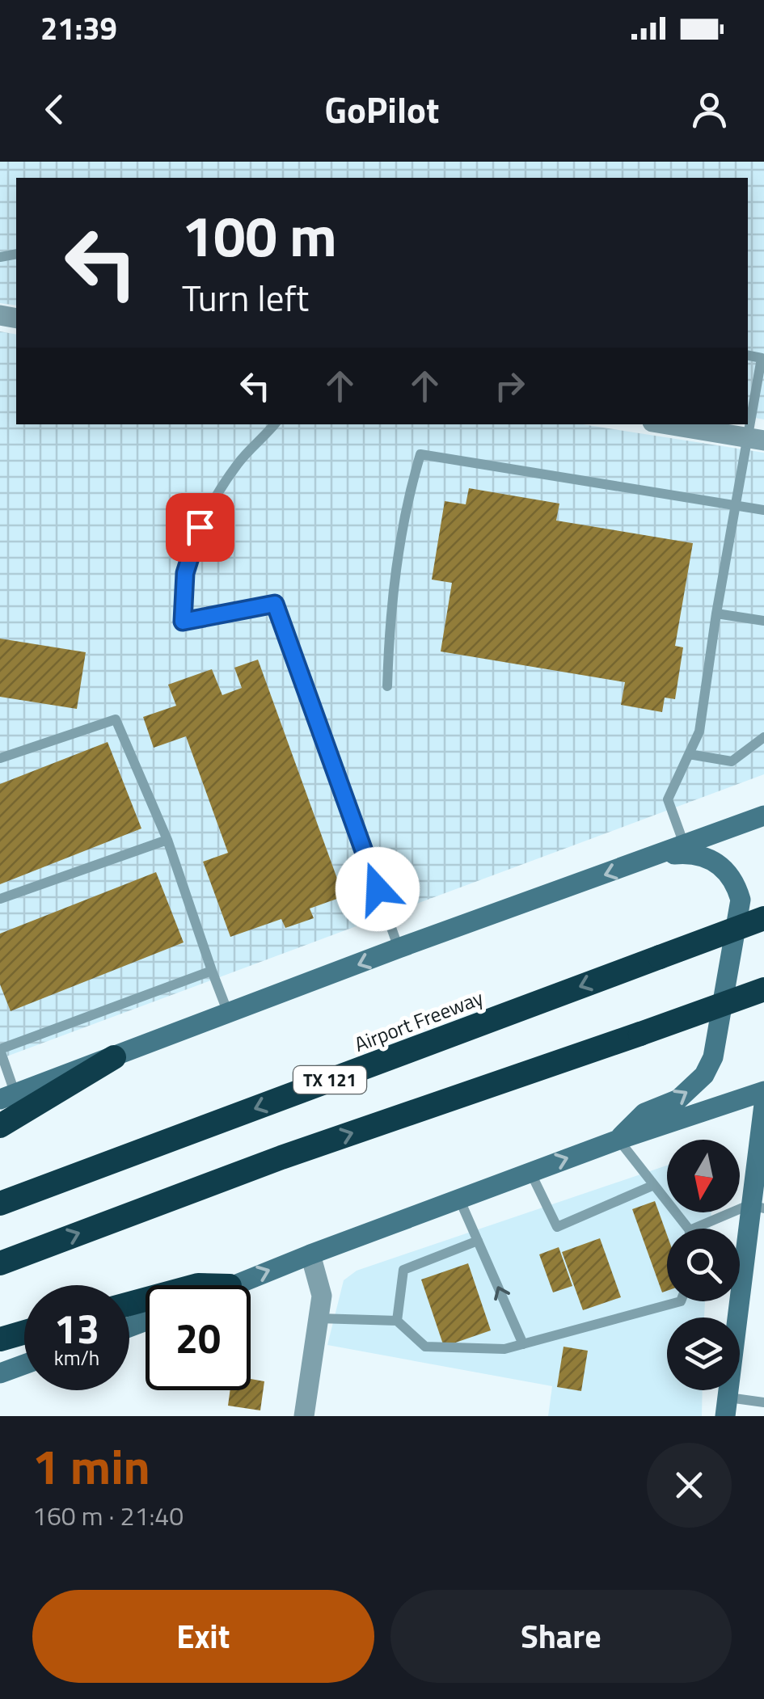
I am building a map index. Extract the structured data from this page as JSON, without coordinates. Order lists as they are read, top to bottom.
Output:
{
  "streets": {
    "highway": ["Airport Freeway", "TX 121"]
  },
  "north": "bottom",
  "page": {
    "status": "21:39",
    "header": "GoPilot",
    "turn": ["100 m", "Turn left"],
    "speed": "13 km/h",
    "limit": "20",
    "heading": ["1 min", "160 m · 21:40"],
    "buttons": ["Exit", "Share"]
  }
}
